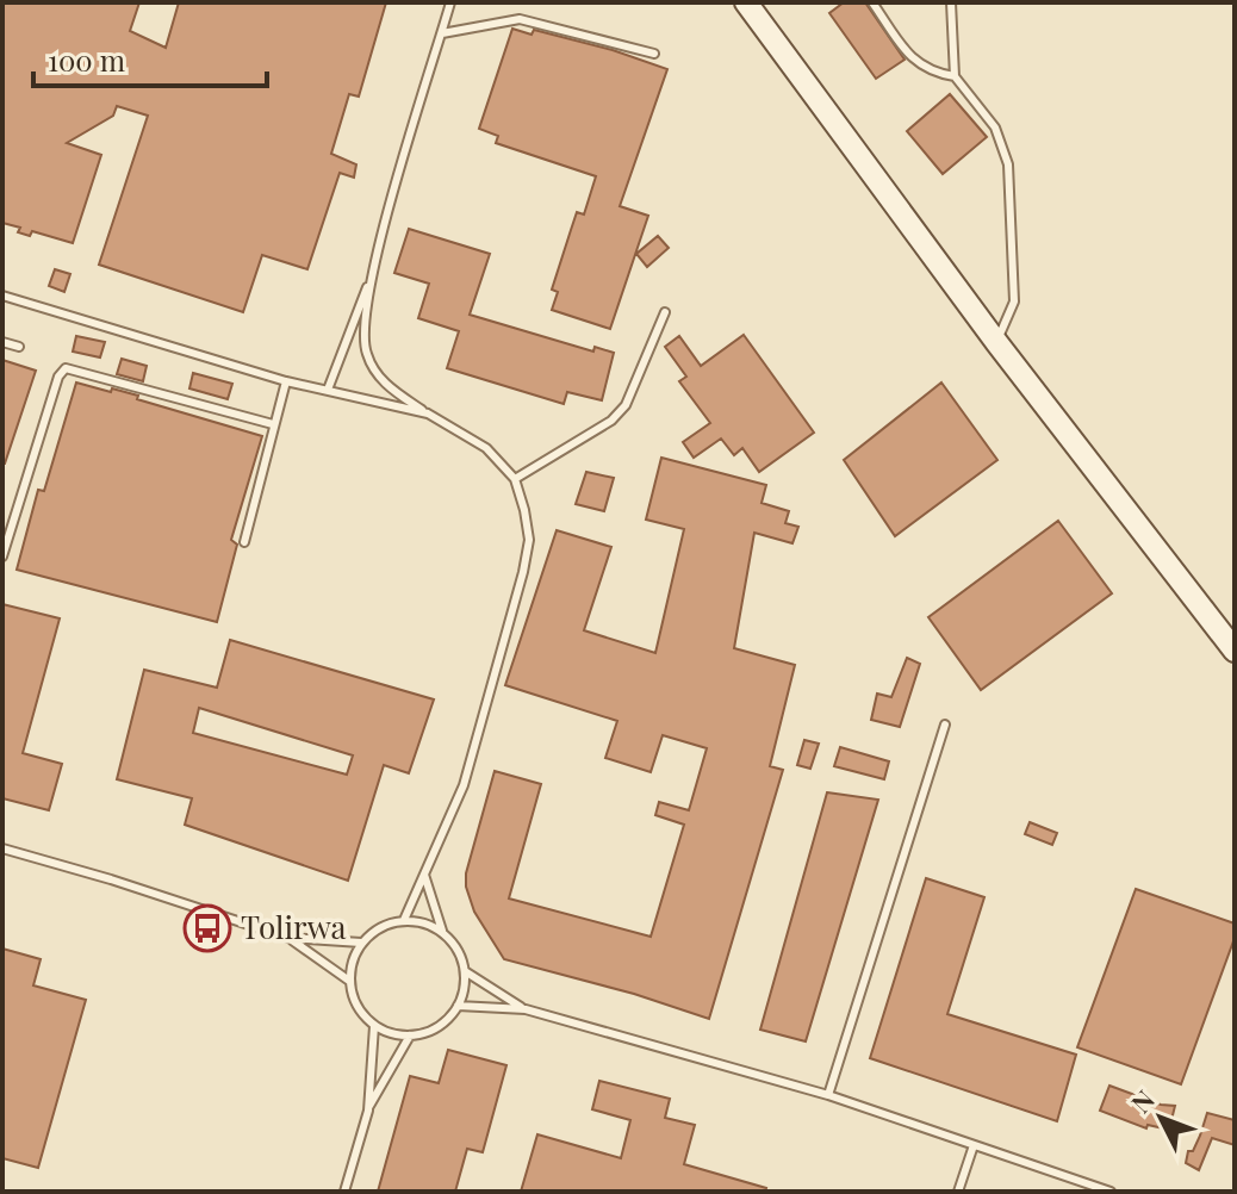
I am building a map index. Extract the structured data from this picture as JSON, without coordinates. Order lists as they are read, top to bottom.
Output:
{
  "places": {
    "bus stop": ["Tolirwa"]
  },
  "scale_bar": "100 m",
  "north": "top left"
}
